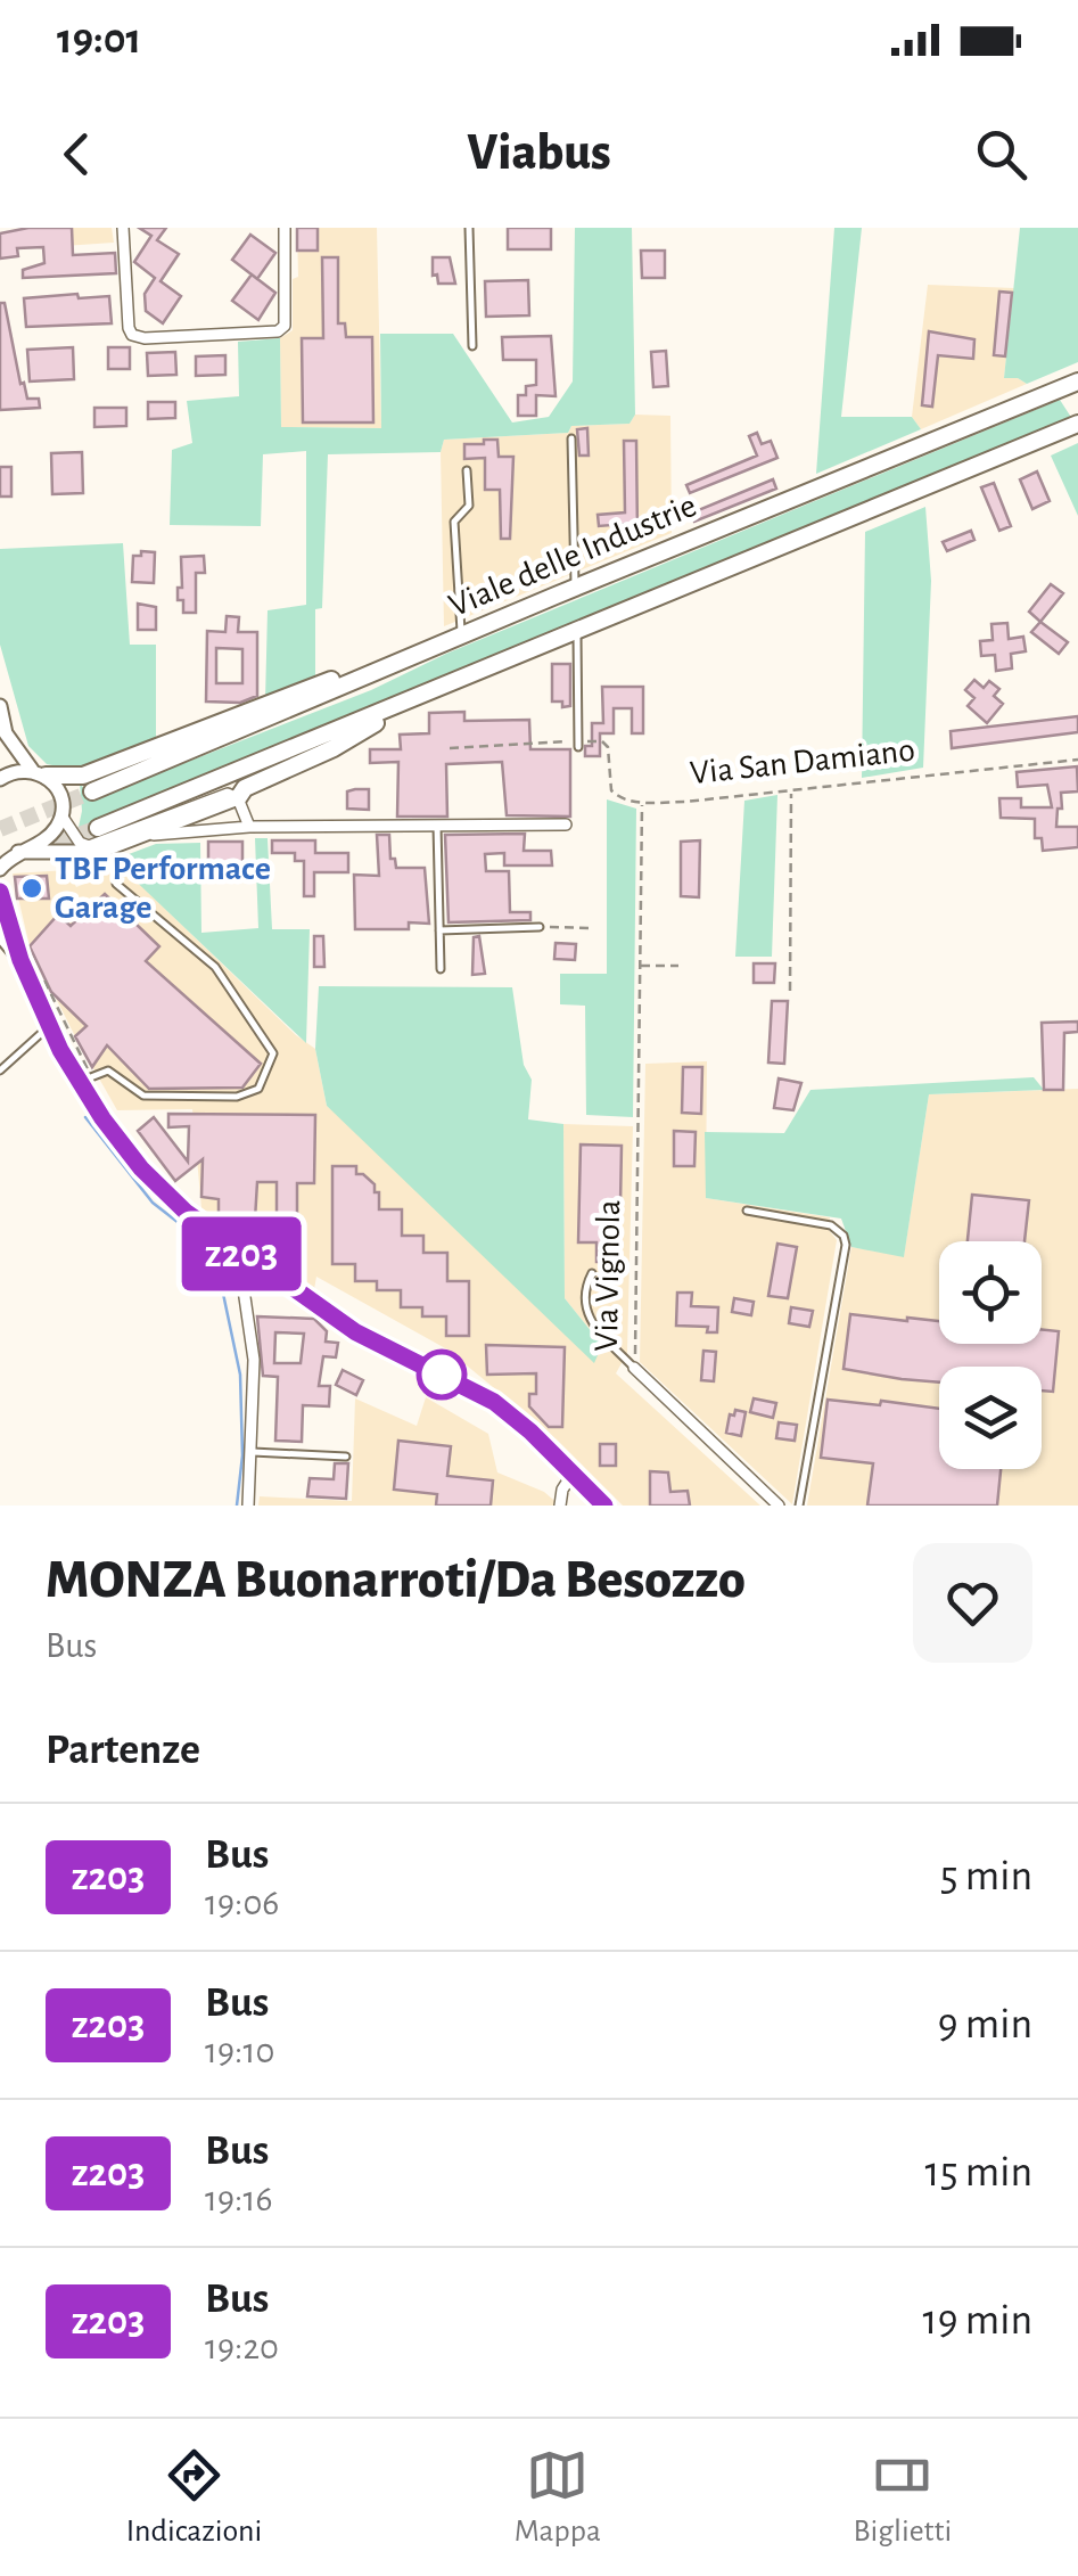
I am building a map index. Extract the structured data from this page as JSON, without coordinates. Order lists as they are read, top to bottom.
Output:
{
  "streets": {
    "main road": ["Viale delle Industrie"],
    "street": ["Via Vignola"],
    "path": ["Via San Damiano"]
  },
  "crossings": [
    ["Via San Damiano", "Via Vignola"]
  ],
  "places": ["TBF Performace Garage"],
  "lines": ["bus line z203"],
  "page": {
    "status": "19:01",
    "header": "Viabus",
    "on_map": "z203",
    "heading": [
      ["MONZA Buonarroti/Da Besozzo", "Bus"],
      "Partenze"
    ],
    "list": [
      {
        "mark": "z203",
        "name": "Bus",
        "note": "19:06",
        "value": "5 min"
      },
      {
        "mark": "z203",
        "name": "Bus",
        "note": "19:10",
        "value": "9 min"
      },
      {
        "mark": "z203",
        "name": "Bus",
        "note": "19:16",
        "value": "15 min"
      },
      {
        "mark": "z203",
        "name": "Bus",
        "note": "19:20",
        "value": "19 min"
      }
    ],
    "tabs": ["Indicazioni", "Mappa", "Biglietti"]
  }
}
